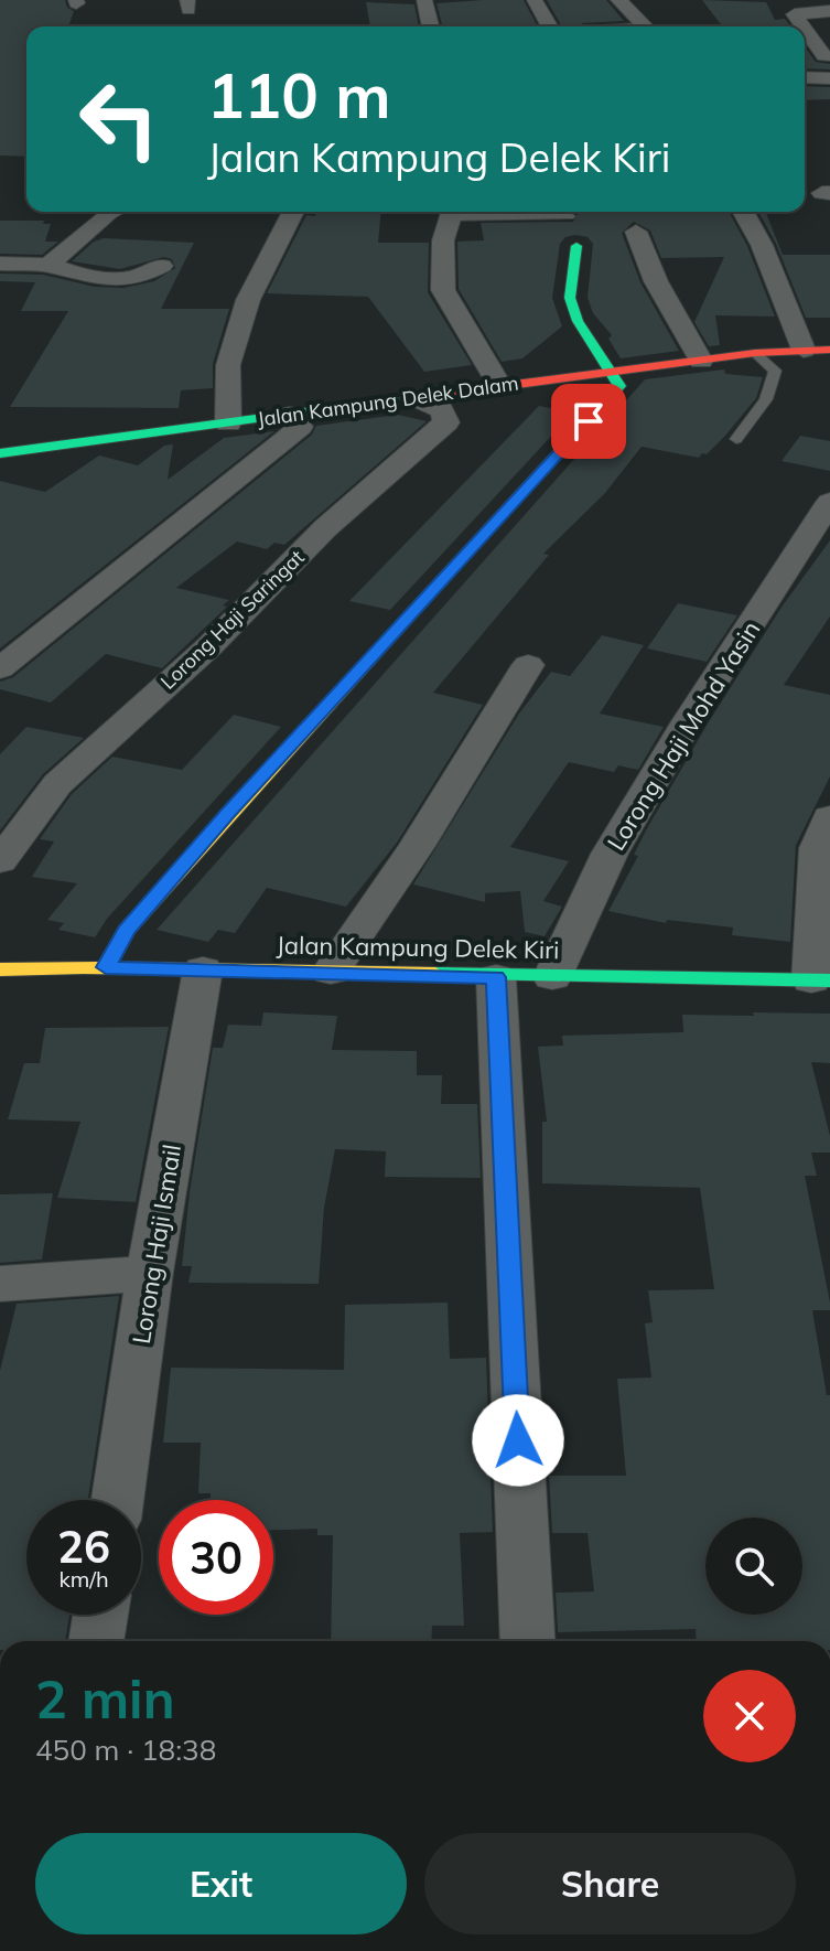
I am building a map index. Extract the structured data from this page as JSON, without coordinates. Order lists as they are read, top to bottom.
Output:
{
  "streets": {
    "street": [
      "Jalan Kampung Delek Dalam",
      "Lorong Haji Saringat",
      "Lorong Haji Mohd Yasin",
      "Jalan Kampung Delek Kiri",
      "Lorong Haji Ismail"
    ]
  },
  "crossings": [
    ["Jalan Kampung Delek Dalam", "Lorong Haji Saringat"],
    ["Lorong Haji Mohd Yasin", "Jalan Kampung Delek Kiri"],
    ["Jalan Kampung Delek Kiri", "Lorong Haji Ismail"]
  ],
  "page": {
    "turn": ["110 m", "Jalan Kampung Delek Kiri"],
    "speed": "26 km/h",
    "limit": "30",
    "heading": ["2 min", "450 m · 18:38"],
    "buttons": ["Exit", "Share"]
  }
}
